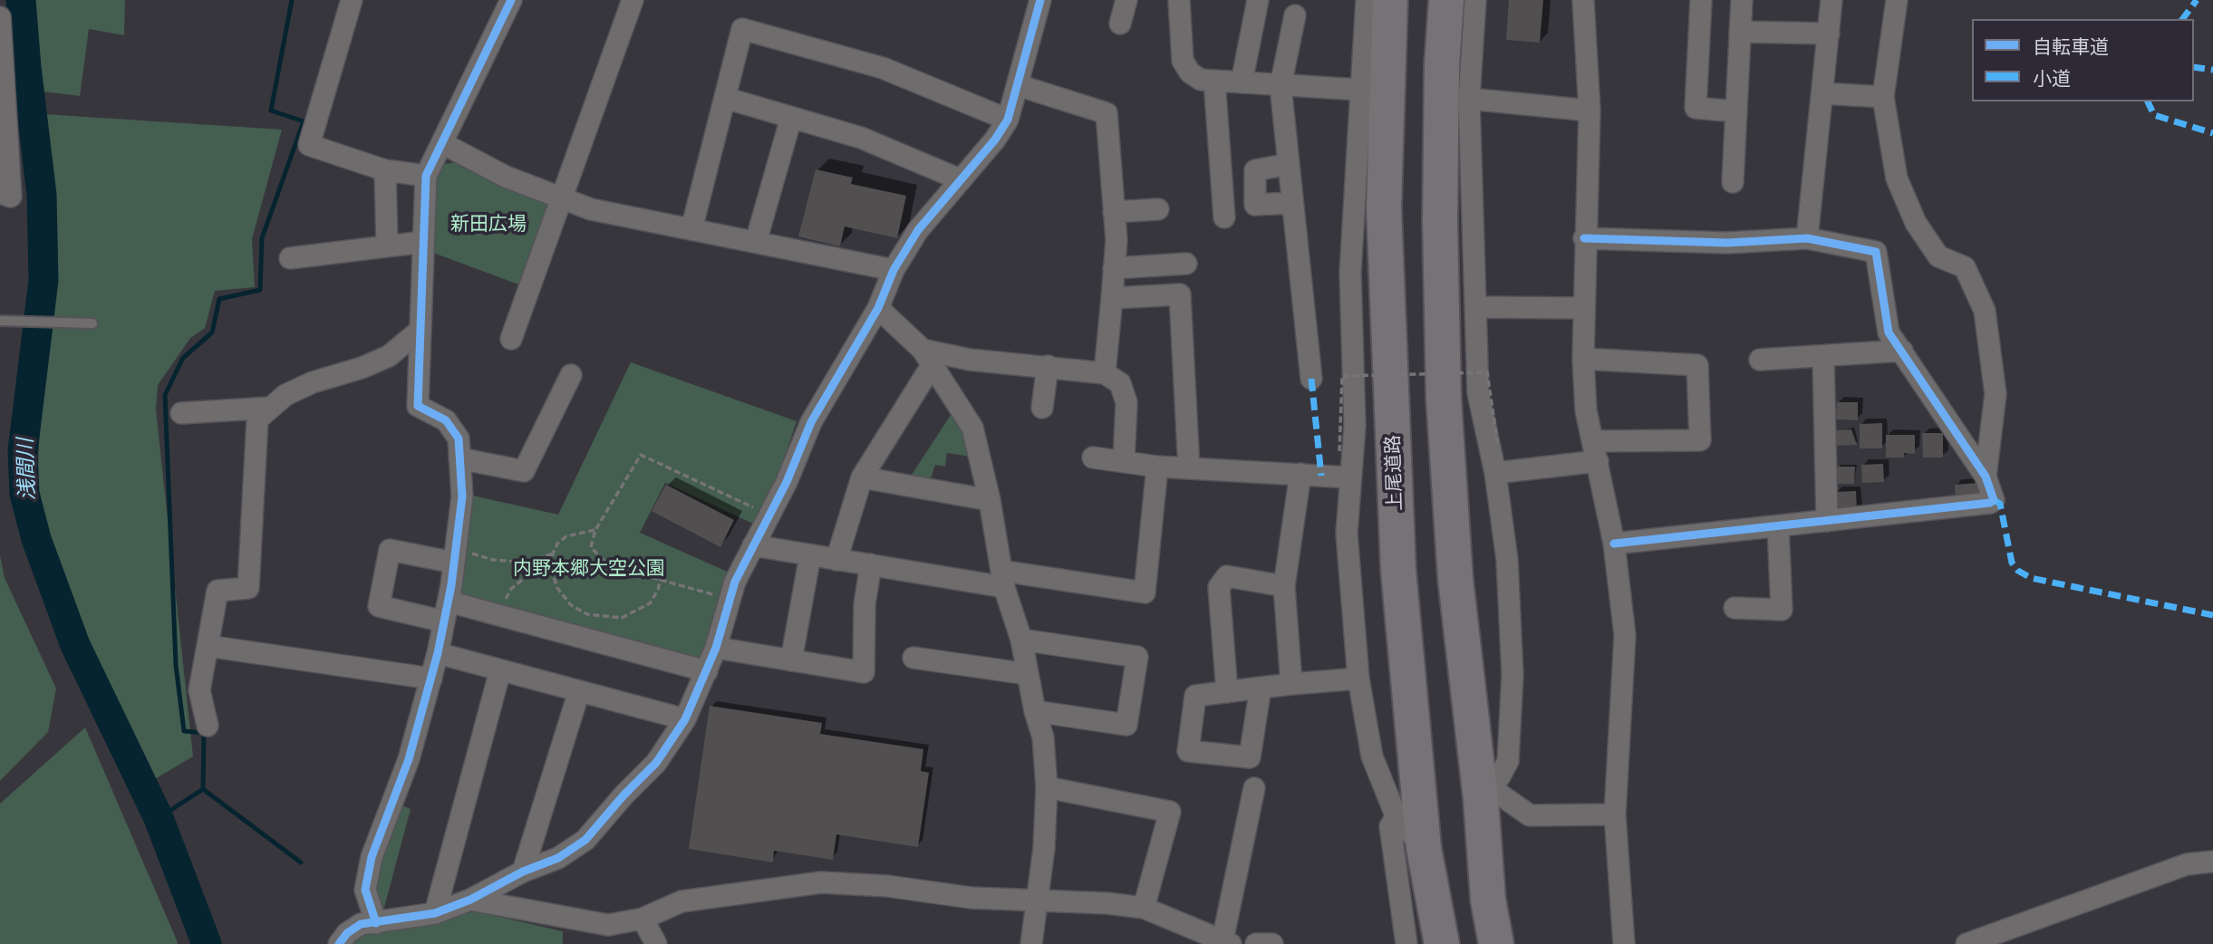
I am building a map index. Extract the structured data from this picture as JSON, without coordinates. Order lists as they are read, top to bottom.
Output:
{
  "streets": {
    "highway": ["上尾道路"]
  },
  "water": ["浅間川"],
  "parks": ["新田広場", "内野本郷大空公園"],
  "legend": ["自転車道", "小道"]
}
